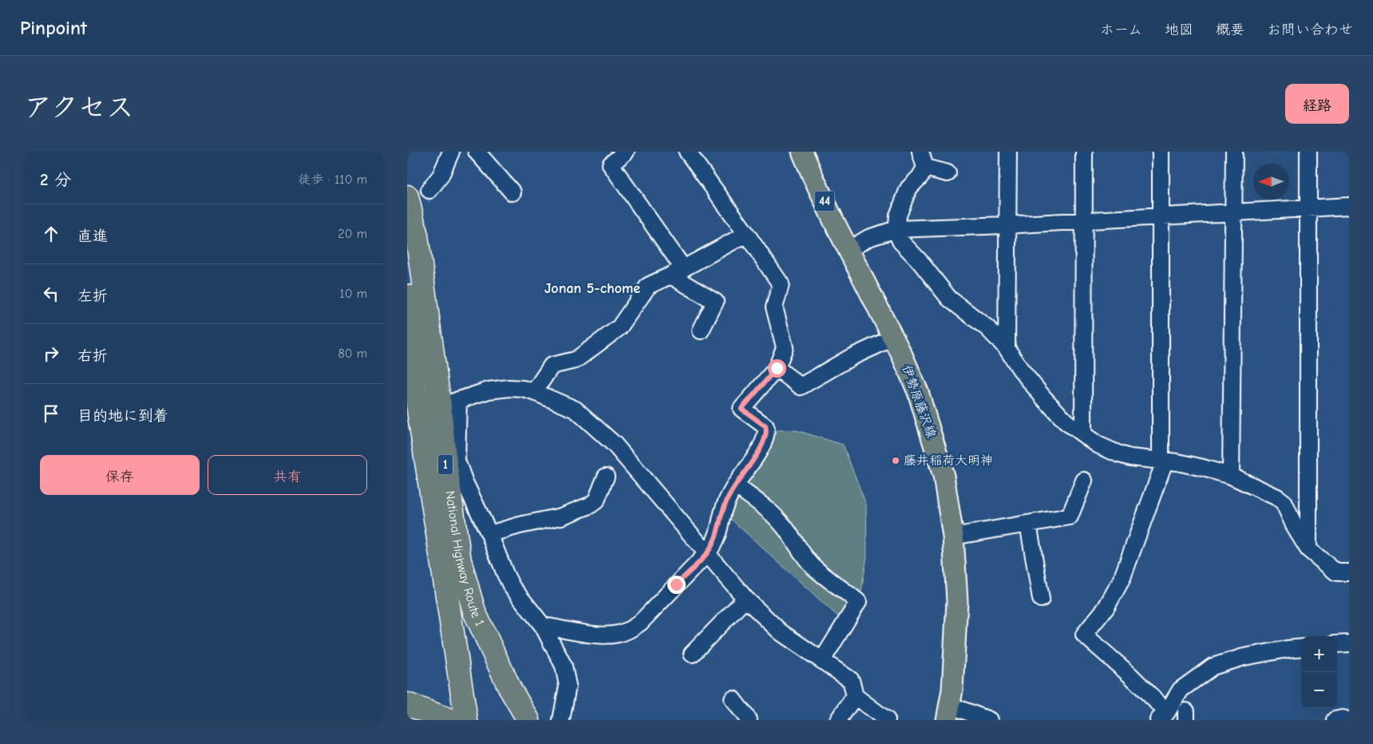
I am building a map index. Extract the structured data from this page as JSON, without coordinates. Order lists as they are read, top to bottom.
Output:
{
  "streets": {
    "highway": ["1", "National Highway Route 1"],
    "main road": ["44", "伊勢原藤沢線"]
  },
  "districts": ["Jonan 5-chome"],
  "places": ["藤井稲荷大明神"],
  "north": "left",
  "page": {
    "header": "Pinpoint",
    "nav": [
      "ホーム",
      "地図",
      "概要",
      "お問い合わせ"
    ],
    "title": "アクセス",
    "buttons": [
      "経路",
      ["保存", "共有"]
    ],
    "heading": ["2 分", "徒歩 · 110 m"],
    "list": [
      ["直進", "20 m"],
      ["左折", "10 m"],
      ["右折", "80 m"],
      "目的地に到着"
    ],
    "map_buttons": ["+", "−"]
  }
}
